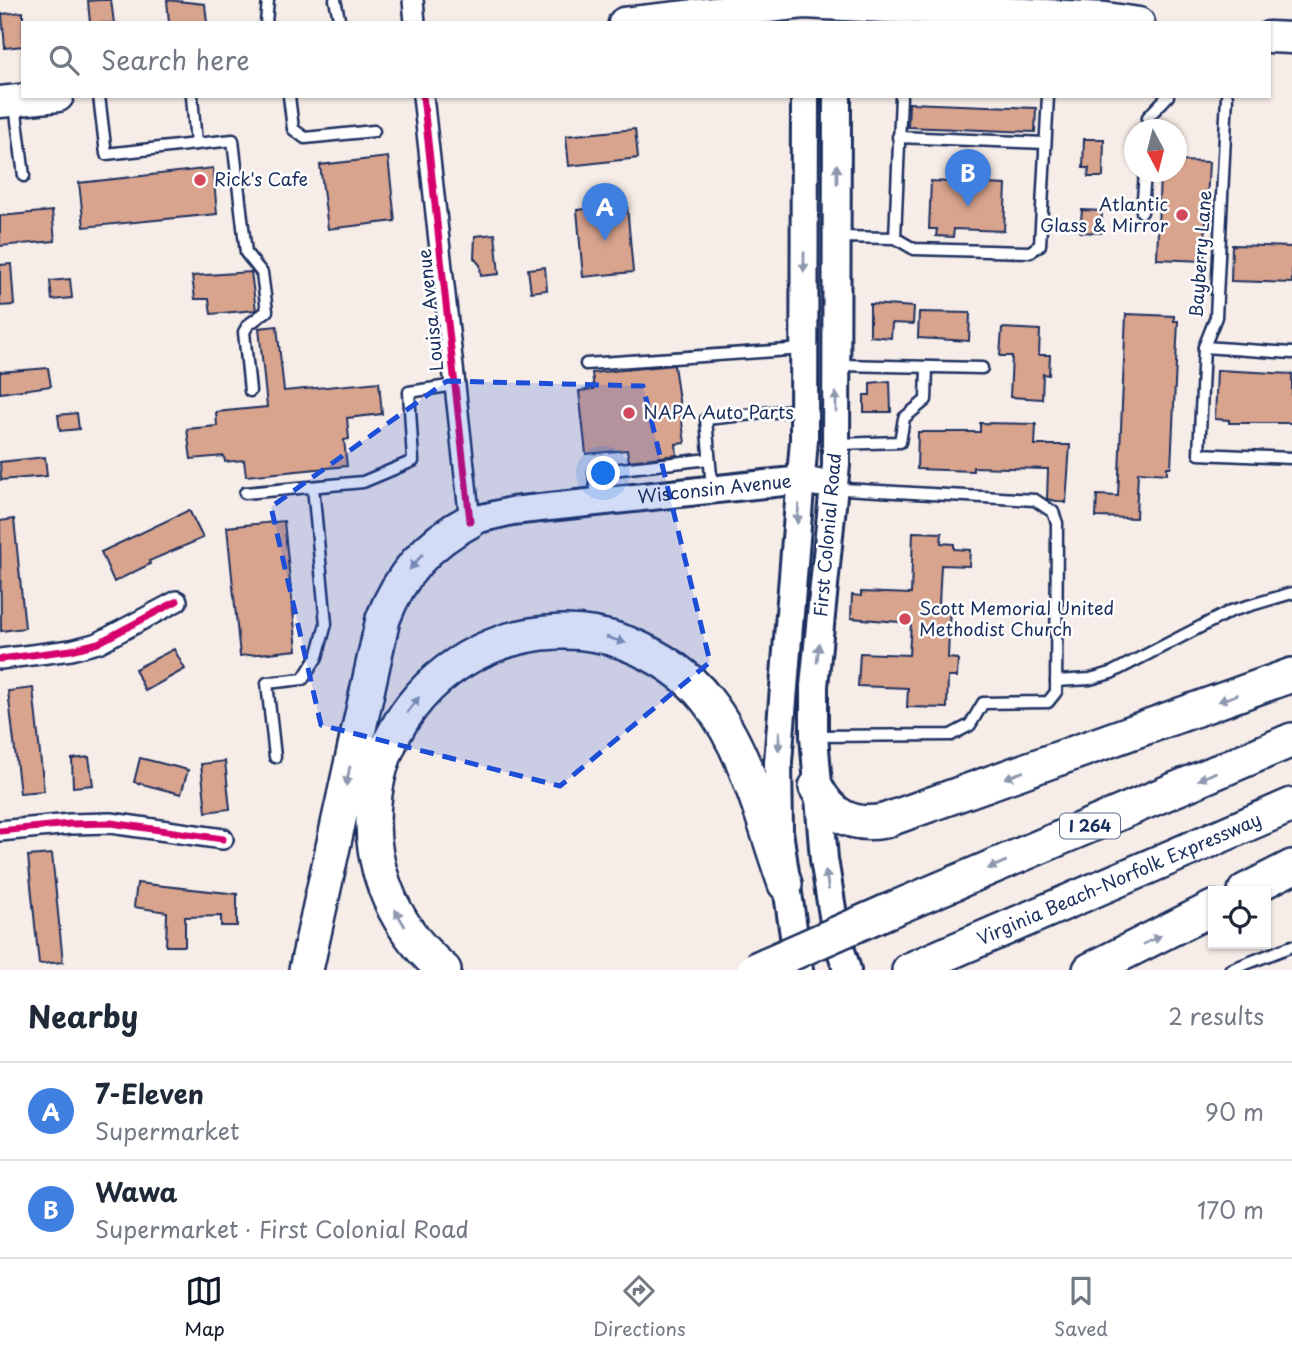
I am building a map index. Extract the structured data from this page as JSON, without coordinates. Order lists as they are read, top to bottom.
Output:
{
  "streets": {
    "highway": ["I 264", "Virginia Beach-Norfolk Expressway"],
    "main road": ["Wisconsin Avenue", "First Colonial Road"],
    "street": ["Louisa Avenue"],
    "lane": ["Bayberry Lane"]
  },
  "crossings": [
    ["Louisa Avenue", "Wisconsin Avenue"],
    ["Wisconsin Avenue", "First Colonial Road"]
  ],
  "places": [
    "Rick's Cafe",
    "Atlantic Glass & Mirror",
    "NAPA Auto Parts",
    "Scott Memorial United Methodist Church"
  ],
  "north": "bottom",
  "page": {
    "search": "Search here",
    "pins": ["B", "A"],
    "heading": ["Nearby", "2 results"],
    "list": [
      {
        "mark": "A",
        "name": "7-Eleven",
        "note": "Supermarket",
        "value": "90 m"
      },
      {
        "mark": "B",
        "name": "Wawa",
        "note": "Supermarket · First Colonial Road",
        "value": "170 m"
      }
    ],
    "nav": ["Map", "Directions", "Saved"]
  }
}
